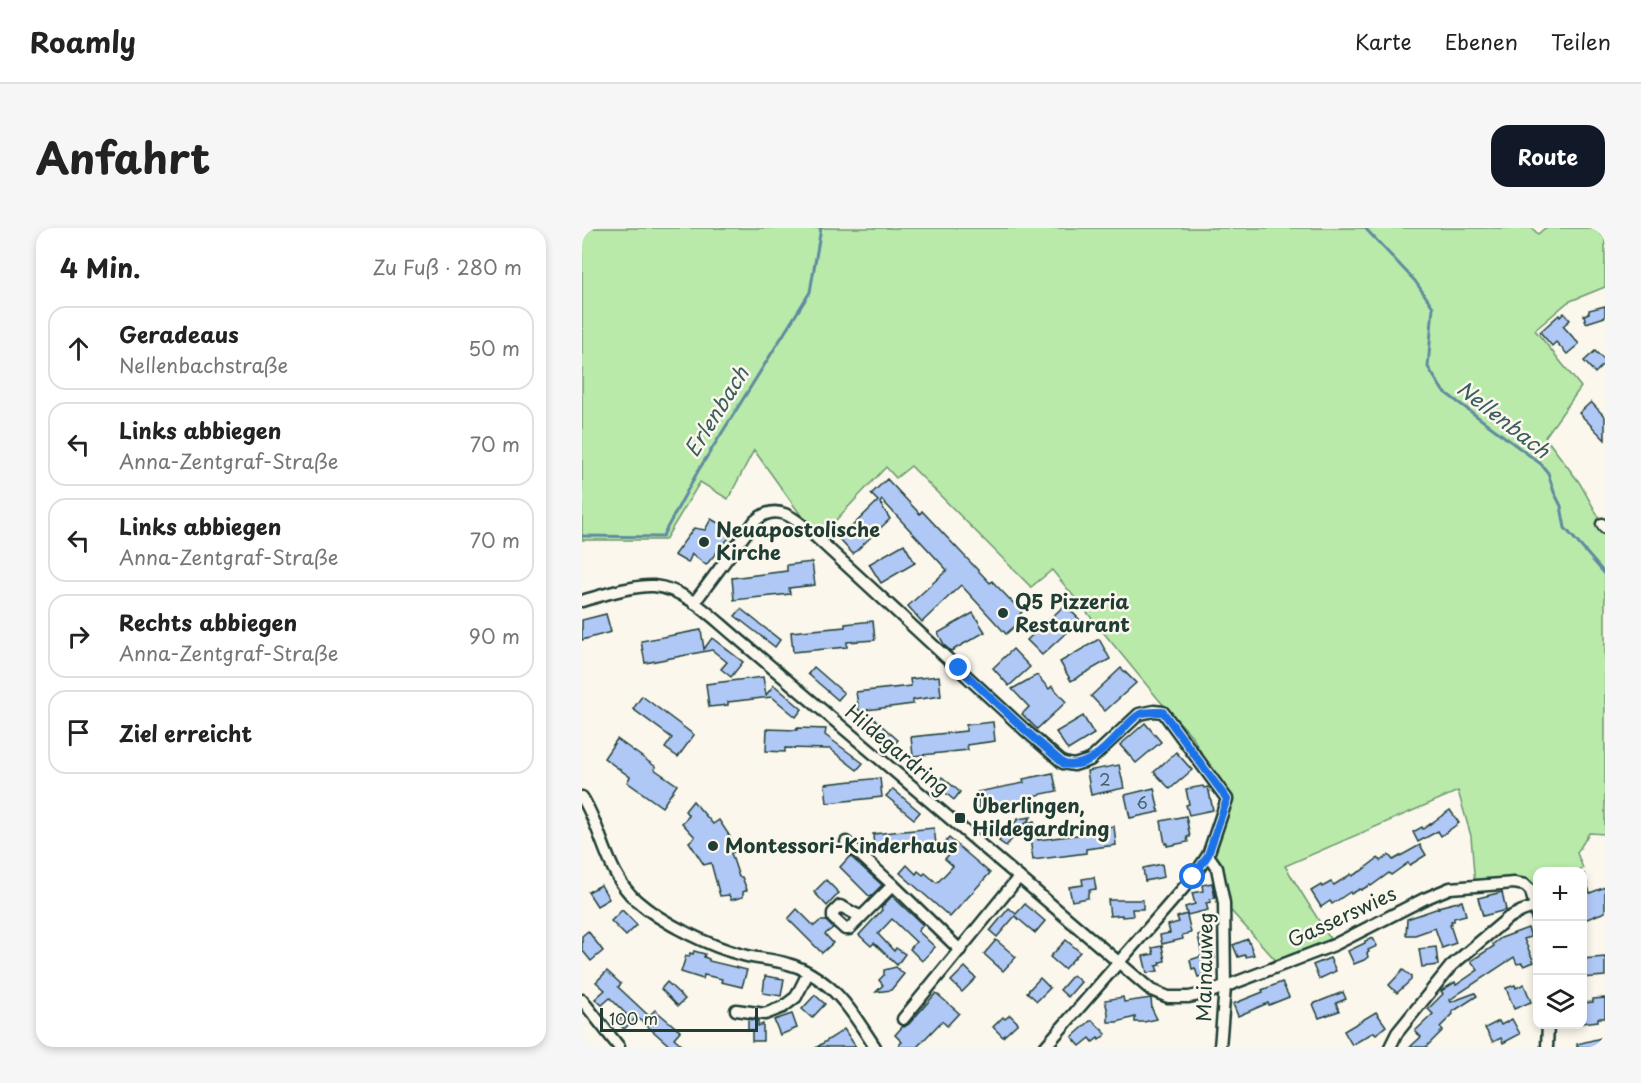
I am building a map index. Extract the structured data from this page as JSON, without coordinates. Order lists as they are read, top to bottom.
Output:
{
  "streets": {
    "street": ["Hildegardring", "Gasserswies", "Mainauweg"]
  },
  "crossings": [
    ["Hildegardring", "Gasserswies"],
    ["Gasserswies", "Mainauweg"]
  ],
  "water": ["Erlenbach", "Nellenbach"],
  "places": {
    "other": ["Neuapostolische Kirche", "Q5 Pizzeria Restaurant", "Montessori-Kinderhaus"],
    "transit": ["Überlingen, Hildegardring"]
  },
  "house_numbers": ["2", "6"],
  "scale_bar": "100 m",
  "page": {
    "header": "Roamly",
    "nav": ["Karte", "Ebenen", "Teilen"],
    "title": "Anfahrt",
    "buttons": "Route",
    "heading": ["4 Min.", "Zu Fuß · 280 m"],
    "list": [
      ["Geradeaus", "Nellenbachstraße", "50 m"],
      ["Links abbiegen", "Anna-Zentgraf-Straße", "70 m"],
      ["Links abbiegen", "Anna-Zentgraf-Straße", "70 m"],
      ["Rechts abbiegen", "Anna-Zentgraf-Straße", "90 m"],
      "Ziel erreicht"
    ],
    "map_buttons": ["+", "−"],
    "scale": "100 m"
  }
}
